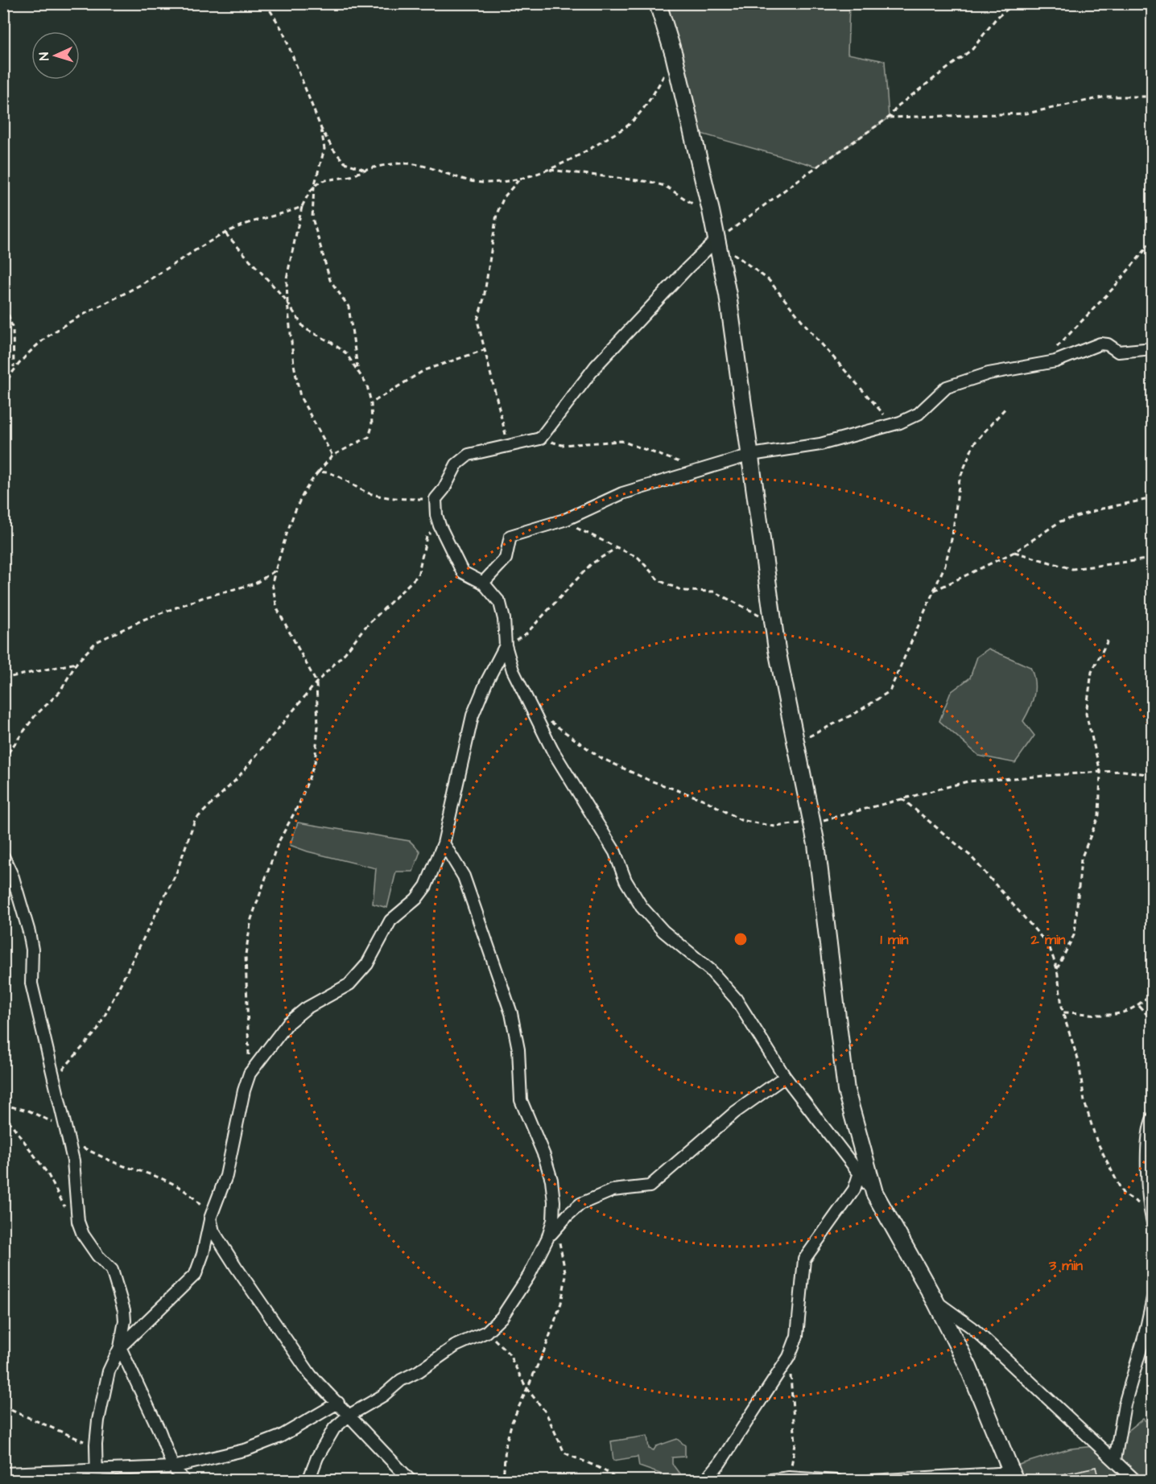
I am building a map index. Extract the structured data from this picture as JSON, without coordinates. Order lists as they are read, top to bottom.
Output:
{
  "north": "left",
  "rings": ["1 min", "2 min", "3 min"]
}
